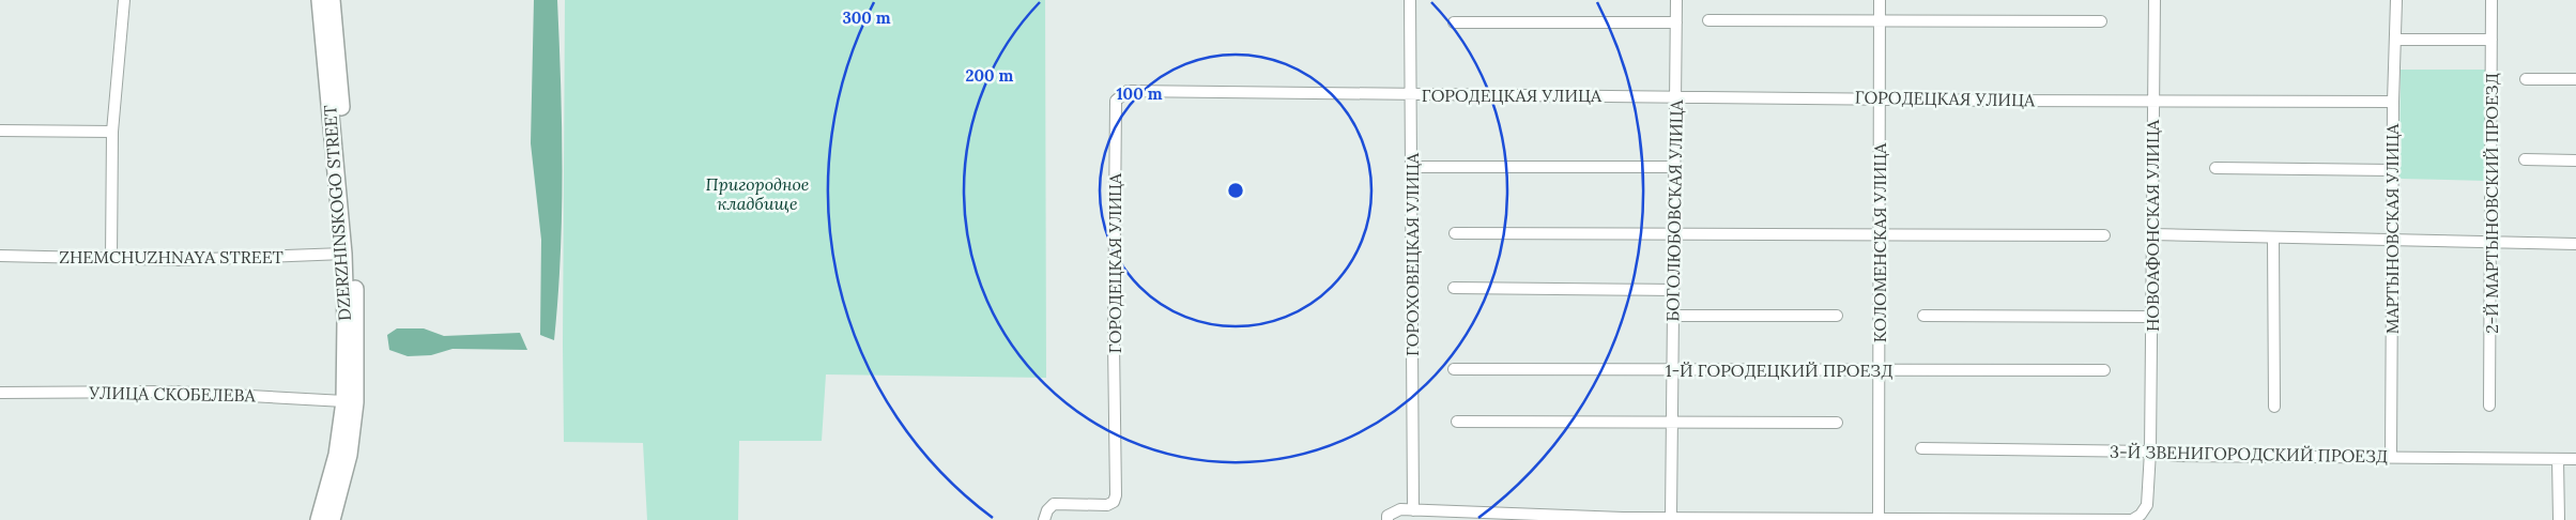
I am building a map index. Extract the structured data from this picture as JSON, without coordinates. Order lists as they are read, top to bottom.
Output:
{
  "streets": {
    "main road": ["DZERZHINSKOGO STREET"],
    "street": [
      "ГОРОДЕЦКАЯ УЛИЦА",
      "2-Й МАРТЫНОВСКИЙ ПРОЕЗД",
      "БОГОЛЮБОВСКАЯ УЛИЦА",
      "НОВОАФОНСКАЯ УЛИЦА",
      "МАРТЫНОВСКАЯ УЛИЦА",
      "КОЛОМЕНСКАЯ УЛИЦА",
      "ГОРОХОВЕЦКАЯ УЛИЦА",
      "ZHEMCHUZHNAYA STREET",
      "1-Й ГОРОДЕЦКИЙ ПРОЕЗД",
      "УЛИЦА СКОБЕЛЕВА",
      "3-Й ЗВЕНИГОРОДСКИЙ ПРОЕЗД"
    ]
  },
  "crossings": [
    ["ГОРОДЕЦКАЯ УЛИЦА", "БОГОЛЮБОВСКАЯ УЛИЦА"],
    ["ГОРОДЕЦКАЯ УЛИЦА", "НОВОАФОНСКАЯ УЛИЦА"],
    ["ГОРОДЕЦКАЯ УЛИЦА", "МАРТЫНОВСКАЯ УЛИЦА"],
    ["ГОРОДЕЦКАЯ УЛИЦА", "КОЛОМЕНСКАЯ УЛИЦА"],
    ["ГОРОДЕЦКАЯ УЛИЦА", "ГОРОХОВЕЦКАЯ УЛИЦА"],
    ["БОГОЛЮБОВСКАЯ УЛИЦА", "НОВОАФОНСКАЯ УЛИЦА"],
    ["БОГОЛЮБОВСКАЯ УЛИЦА", "1-Й ГОРОДЕЦКИЙ ПРОЕЗД"],
    ["DZERZHINSKOGO STREET", "ZHEMCHUZHNAYA STREET"],
    ["DZERZHINSKOGO STREET", "УЛИЦА СКОБЕЛЕВА"],
    ["НОВОАФОНСКАЯ УЛИЦА", "КОЛОМЕНСКАЯ УЛИЦА"],
    ["НОВОАФОНСКАЯ УЛИЦА", "ГОРОХОВЕЦКАЯ УЛИЦА"],
    ["НОВОАФОНСКАЯ УЛИЦА", "3-Й ЗВЕНИГОРОДСКИЙ ПРОЕЗД"],
    ["МАРТЫНОВСКАЯ УЛИЦА", "3-Й ЗВЕНИГОРОДСКИЙ ПРОЕЗД"],
    ["КОЛОМЕНСКАЯ УЛИЦА", "1-Й ГОРОДЕЦКИЙ ПРОЕЗД"]
  ],
  "parks": ["Пригородное кладбище"],
  "rings": ["300 m", "200 m", "100 m"]
}
